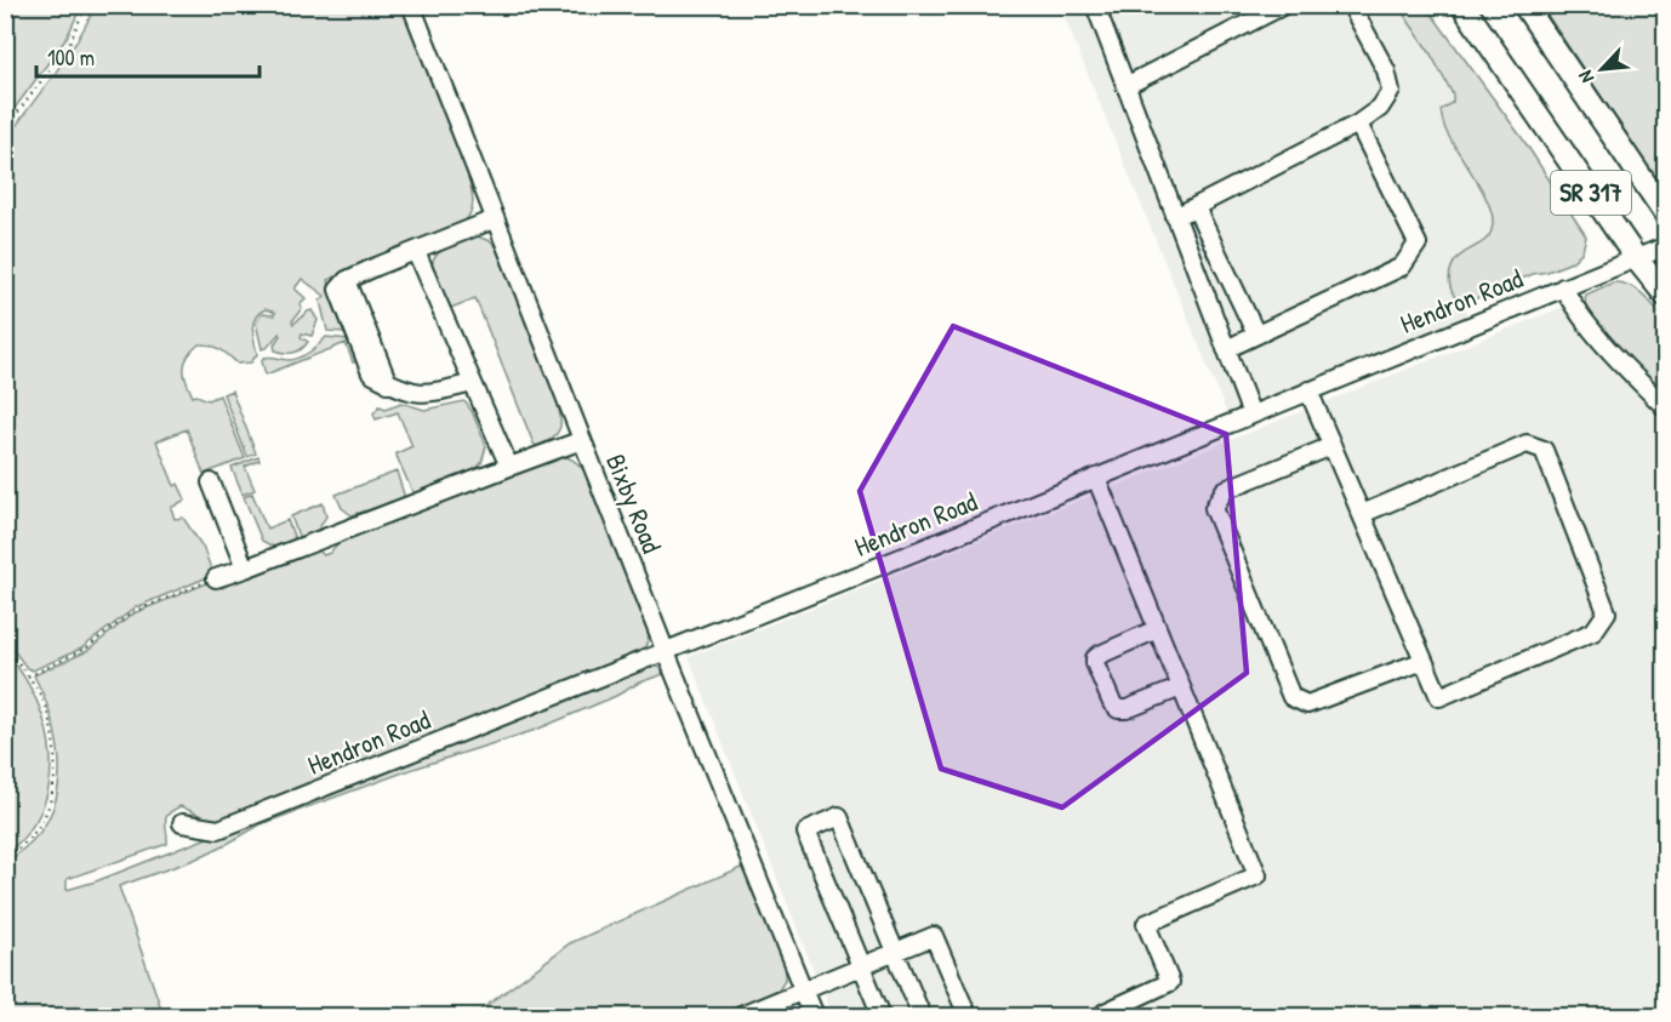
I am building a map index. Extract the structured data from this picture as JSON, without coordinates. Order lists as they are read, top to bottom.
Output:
{
  "streets": {
    "main road": ["SR 317"],
    "street": ["Hendron Road", "Bixby Road"]
  },
  "crossings": [
    ["SR 317", "Hendron Road"],
    ["Hendron Road", "Bixby Road"]
  ],
  "scale_bar": "100 m",
  "north": "bottom left"
}
